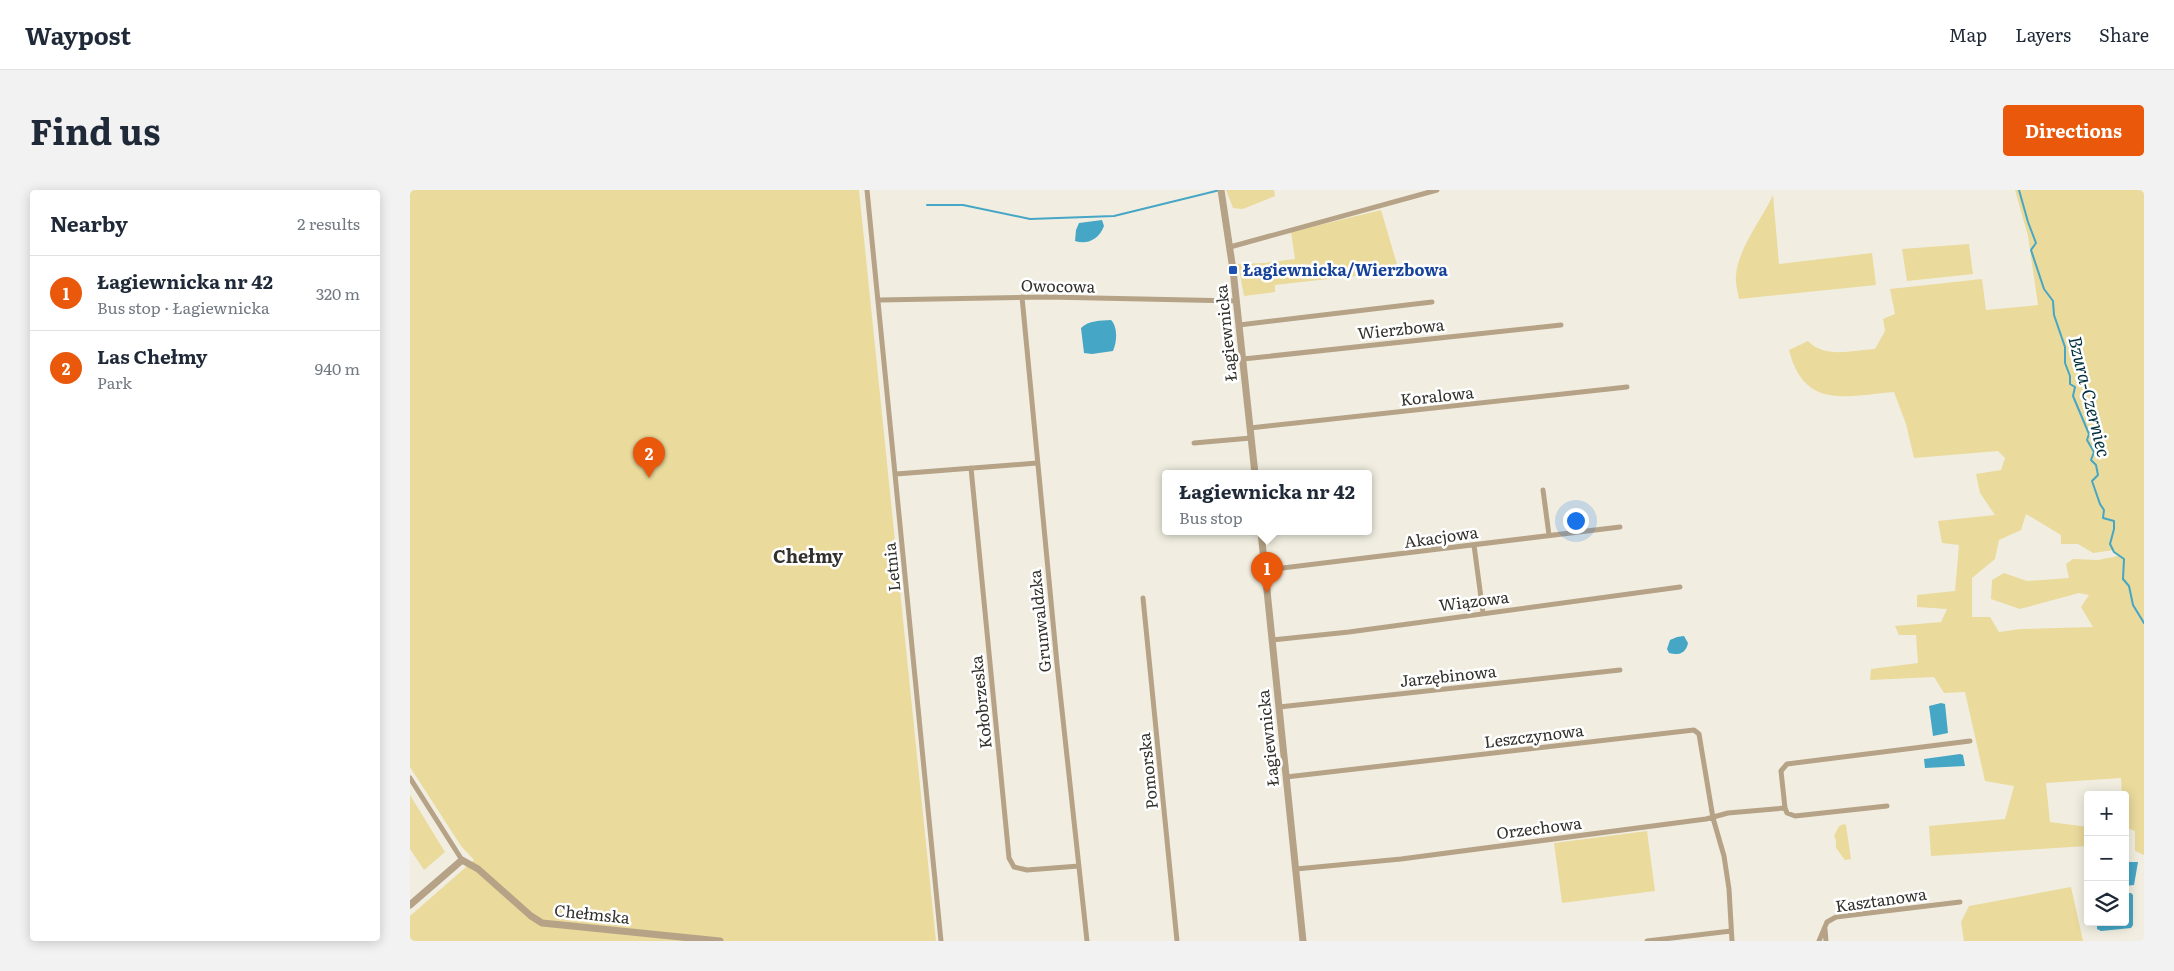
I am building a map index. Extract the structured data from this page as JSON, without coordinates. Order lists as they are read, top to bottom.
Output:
{
  "streets": {
    "street": [
      "Owocowa",
      "Wierzbowa",
      "Łagiewnicka",
      "Koralowa",
      "Akacjowa",
      "Letnia",
      "Wiązowa",
      "Grunwaldzka",
      "Jarzębinowa",
      "Kołobrzeska",
      "Leszczynowa",
      "Pomorska",
      "Orzechowa",
      "Kasztanowa",
      "Chełmska"
    ]
  },
  "crossings": [
    ["Owocowa", "Łagiewnicka"],
    ["Owocowa", "Letnia"],
    ["Owocowa", "Grunwaldzka"],
    ["Wierzbowa", "Łagiewnicka"],
    ["Łagiewnicka", "Koralowa"],
    ["Łagiewnicka", "Akacjowa"],
    ["Łagiewnicka", "Wiązowa"],
    ["Łagiewnicka", "Jarzębinowa"],
    ["Łagiewnicka", "Leszczynowa"],
    ["Łagiewnicka", "Orzechowa"],
    ["Grunwaldzka", "Kołobrzeska"],
    ["Leszczynowa", "Orzechowa"]
  ],
  "districts": ["Chełmy"],
  "water": ["Bzura-Czerniec"],
  "places": {
    "transit": ["Łagiewnicka/Wierzbowa"]
  },
  "page": {
    "header": "Waypost",
    "nav": ["Map", "Layers", "Share"],
    "title": "Find us",
    "buttons": "Directions",
    "heading": ["Nearby", "2 results"],
    "list": [
      {
        "mark": "1",
        "name": "Łagiewnicka nr 42",
        "note": "Bus stop · Łagiewnicka",
        "value": "320 m"
      },
      {
        "mark": "2",
        "name": "Las Chełmy",
        "note": "Park",
        "value": "940 m"
      }
    ],
    "pins": ["2", "1"],
    "popup": ["Łagiewnicka nr 42", "Bus stop"],
    "map_buttons": ["+", "−"]
  }
}
